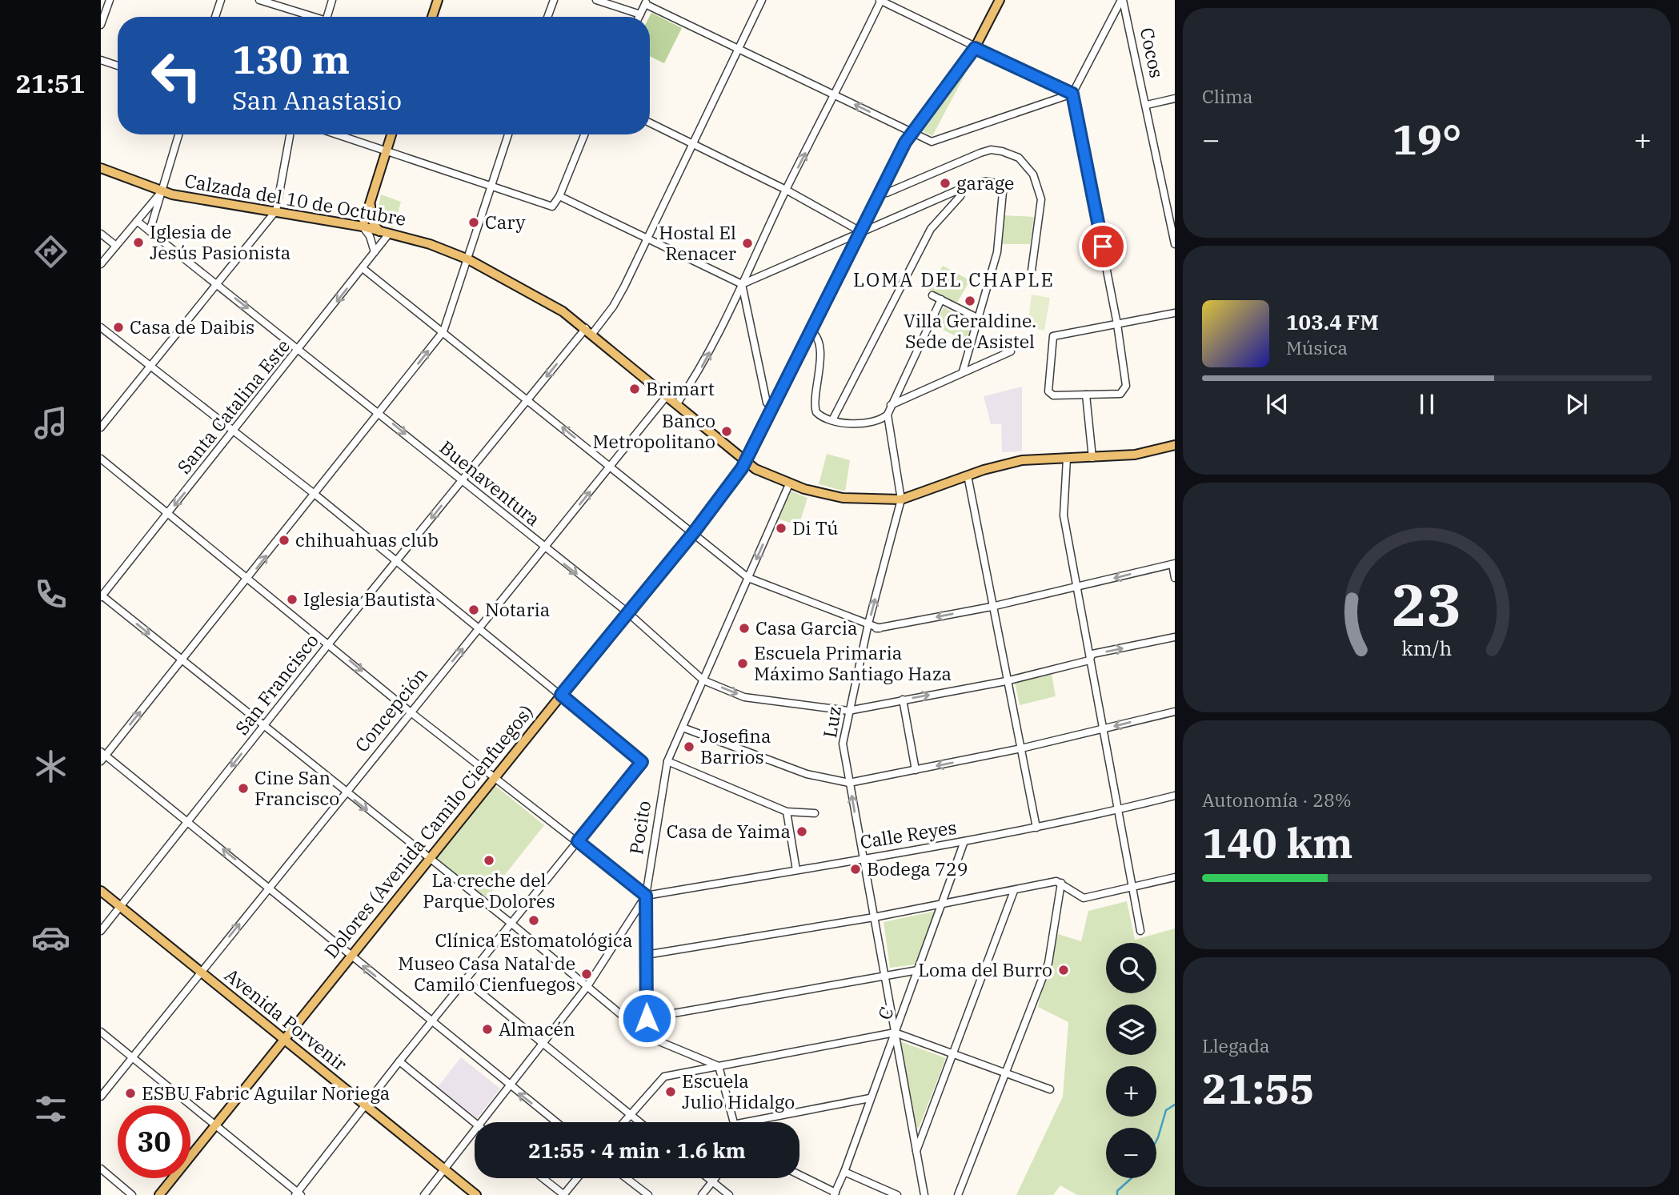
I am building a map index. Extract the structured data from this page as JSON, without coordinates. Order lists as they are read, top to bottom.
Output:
{
  "streets": {
    "main road": ["Calzada del 10 de Octubre", "Dolores (Avenida Camilo Cienfuegos)", "Avenida Porvenir"],
    "street": [
      "Cocos",
      "Santa Catalina Este",
      "Buenaventura",
      "San Francisco",
      "Concepción",
      "Luz",
      "Pocito",
      "Calle Reyes",
      "C"
    ]
  },
  "crossings": [
    ["Calzada del 10 de Octubre", "Santa Catalina Este"],
    ["Calzada del 10 de Octubre", "San Francisco"],
    ["Calzada del 10 de Octubre", "Concepción"],
    ["Calzada del 10 de Octubre", "Luz"],
    ["Calzada del 10 de Octubre", "Pocito"],
    ["Calzada del 10 de Octubre", "Dolores (Avenida Camilo Cienfuegos)"],
    ["Santa Catalina Este", "Buenaventura"],
    ["Buenaventura", "San Francisco"],
    ["Buenaventura", "Concepción"],
    ["Buenaventura", "Luz"],
    ["Buenaventura", "Pocito"],
    ["Buenaventura", "Dolores (Avenida Camilo Cienfuegos)"],
    ["San Francisco", "Avenida Porvenir"],
    ["Concepción", "Avenida Porvenir"],
    ["Luz", "Calle Reyes"],
    ["Luz", "C"],
    ["Pocito", "Calle Reyes"],
    ["Pocito", "Avenida Porvenir"],
    ["Dolores (Avenida Camilo Cienfuegos)", "Avenida Porvenir"],
    ["Calle Reyes", "C"]
  ],
  "one_way": ["Santa Catalina Este", "Buenaventura", "Concepción"],
  "districts": ["LOMA DEL CHAPLE"],
  "places": [
    "garage",
    "Cary",
    "Iglesia de Jesús Pasionista",
    "Hostal El Renacer",
    "Villa Geraldine. Sede de Asistel",
    "Casa de Daibis",
    "Brimart",
    "Banco Metropolitano",
    "Di Tú",
    "chihuahuas club",
    "Iglesia Bautista",
    "Notaria",
    "Casa Garcia",
    "Escuela Primaria Máximo Santiago Haza",
    "Josefina Barrios",
    "Cine San Francisco",
    "Casa de Yaima",
    "La creche del Parque Dolores",
    "Bodega 729",
    "Clínica Estomatológica",
    "Loma del Burro",
    "Museo Casa Natal de Camilo Cienfuegos",
    "Almacén",
    "Escuela Julio Hidalgo",
    "ESBU Fabric Aguilar Noriega"
  ],
  "page": {
    "tabs": "21:51",
    "tile": [
      "Clima",
      ["Autonomía · 28%", "140 km"],
      ["Llegada", "21:55"]
    ],
    "turn": ["130 m", "San Anastasio"],
    "heat": ["−", "19°", "+"],
    "song": ["103.4 FM", "Música"],
    "map_buttons": ["+", "−"],
    "limit": "30",
    "trip": "21:55 · 4 min · 1.6 km",
    "gauge": ["23", "km/h"]
  }
}
